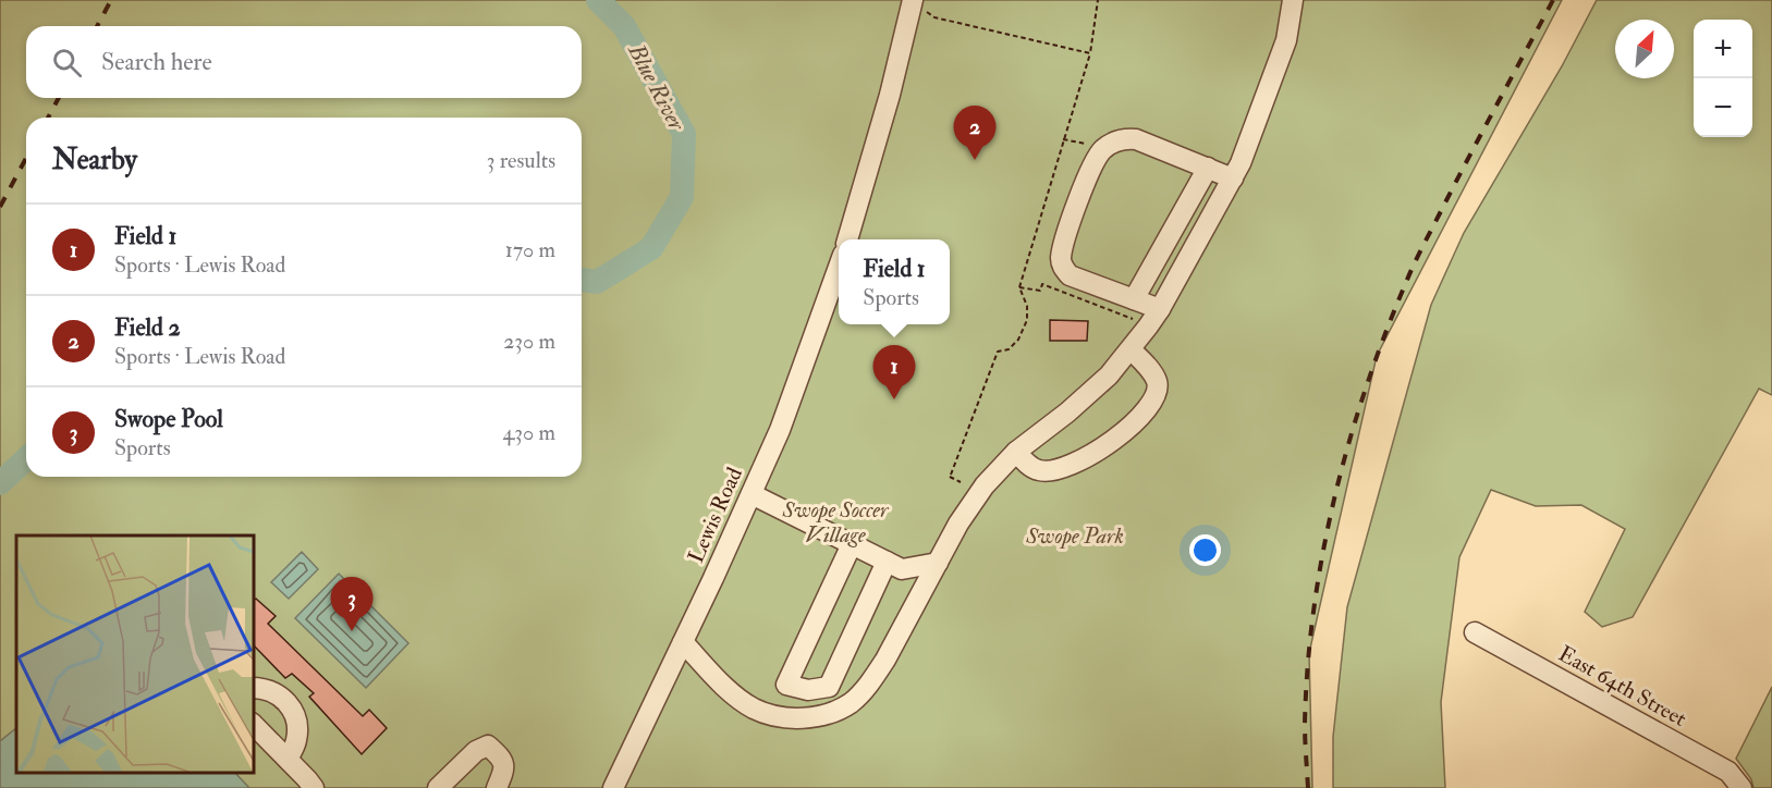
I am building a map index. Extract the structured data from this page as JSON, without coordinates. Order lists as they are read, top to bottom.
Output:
{
  "streets": {
    "street": ["Lewis Road", "East 64th Street"]
  },
  "water": ["Blue River"],
  "parks": ["Swope Soccer Village", "Swope Park"],
  "north": "top right",
  "page": {
    "map_buttons": ["+", "−"],
    "search": "Search here",
    "pins": ["2", "1", "3"],
    "heading": ["Nearby", "3 results"],
    "list": [
      {
        "mark": "1",
        "name": "Field 1",
        "note": "Sports · Lewis Road",
        "value": "170 m"
      },
      {
        "mark": "2",
        "name": "Field 2",
        "note": "Sports · Lewis Road",
        "value": "230 m"
      },
      {
        "mark": "3",
        "name": "Swope Pool",
        "note": "Sports",
        "value": "430 m"
      }
    ],
    "popup": ["Field 1", "Sports"]
  }
}
